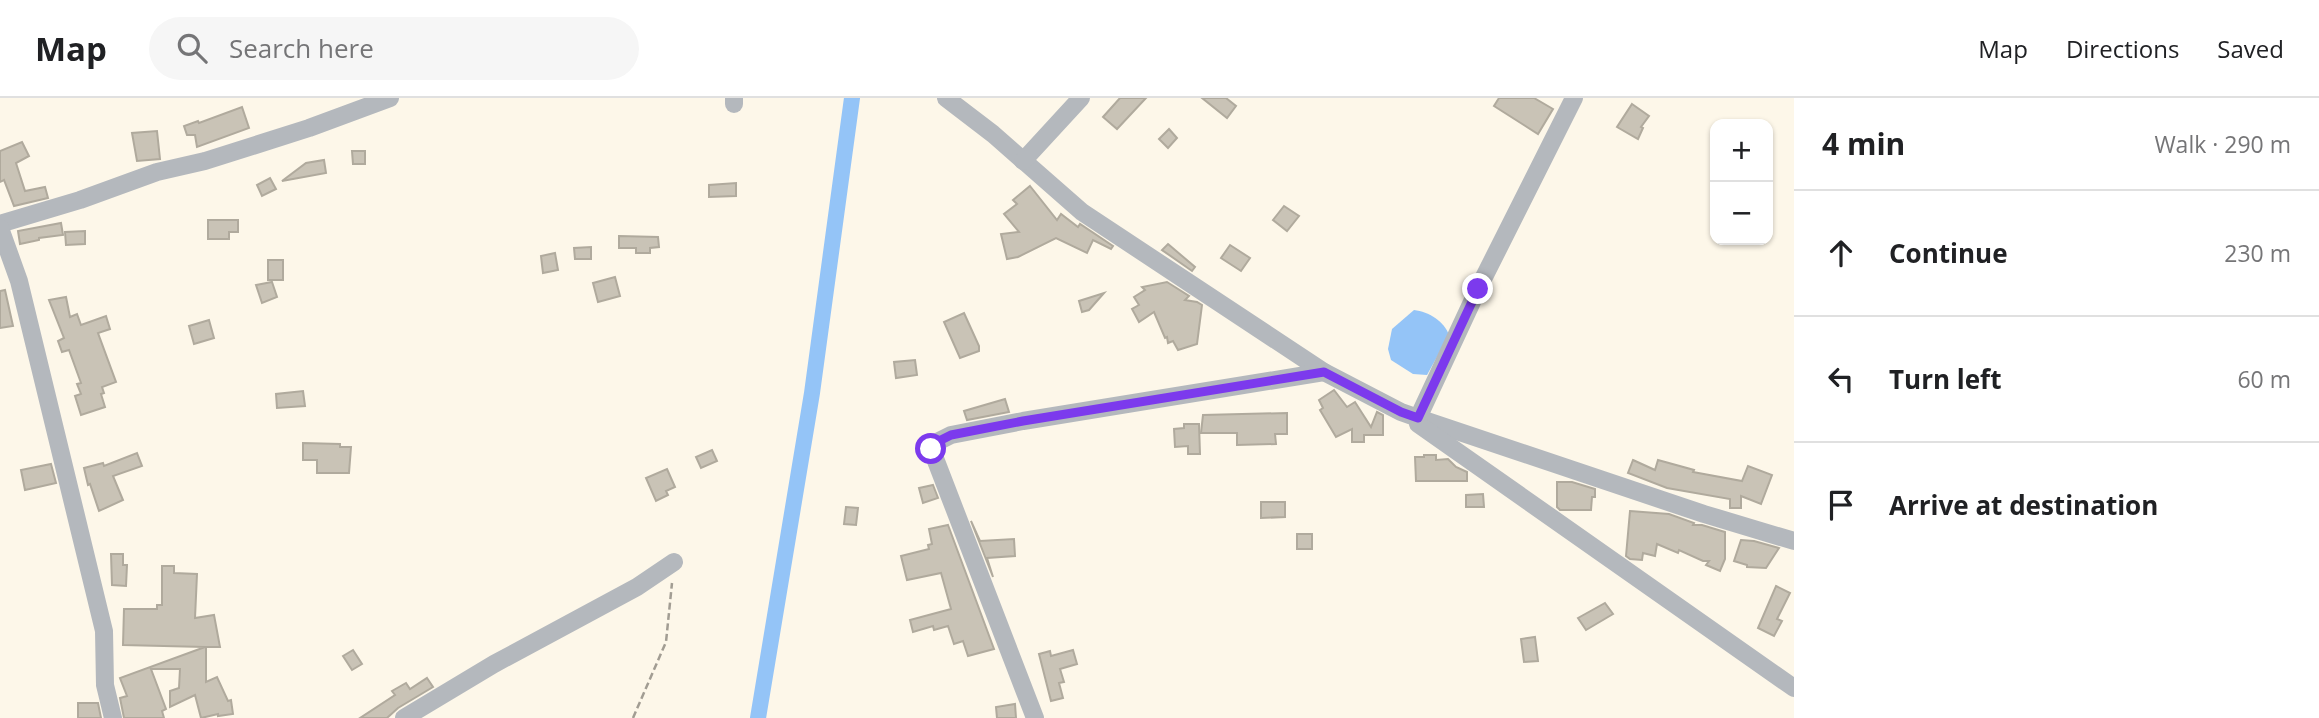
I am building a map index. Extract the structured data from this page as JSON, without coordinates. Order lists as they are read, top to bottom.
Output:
{
  "page": {
    "header": "Map",
    "search": "Search here",
    "nav": ["Map", "Directions", "Saved"],
    "heading": ["4 min", "Walk · 290 m"],
    "map_buttons": ["+", "−"],
    "list": [
      ["Continue", "230 m"],
      ["Turn left", "60 m"],
      "Arrive at destination"
    ]
  }
}
